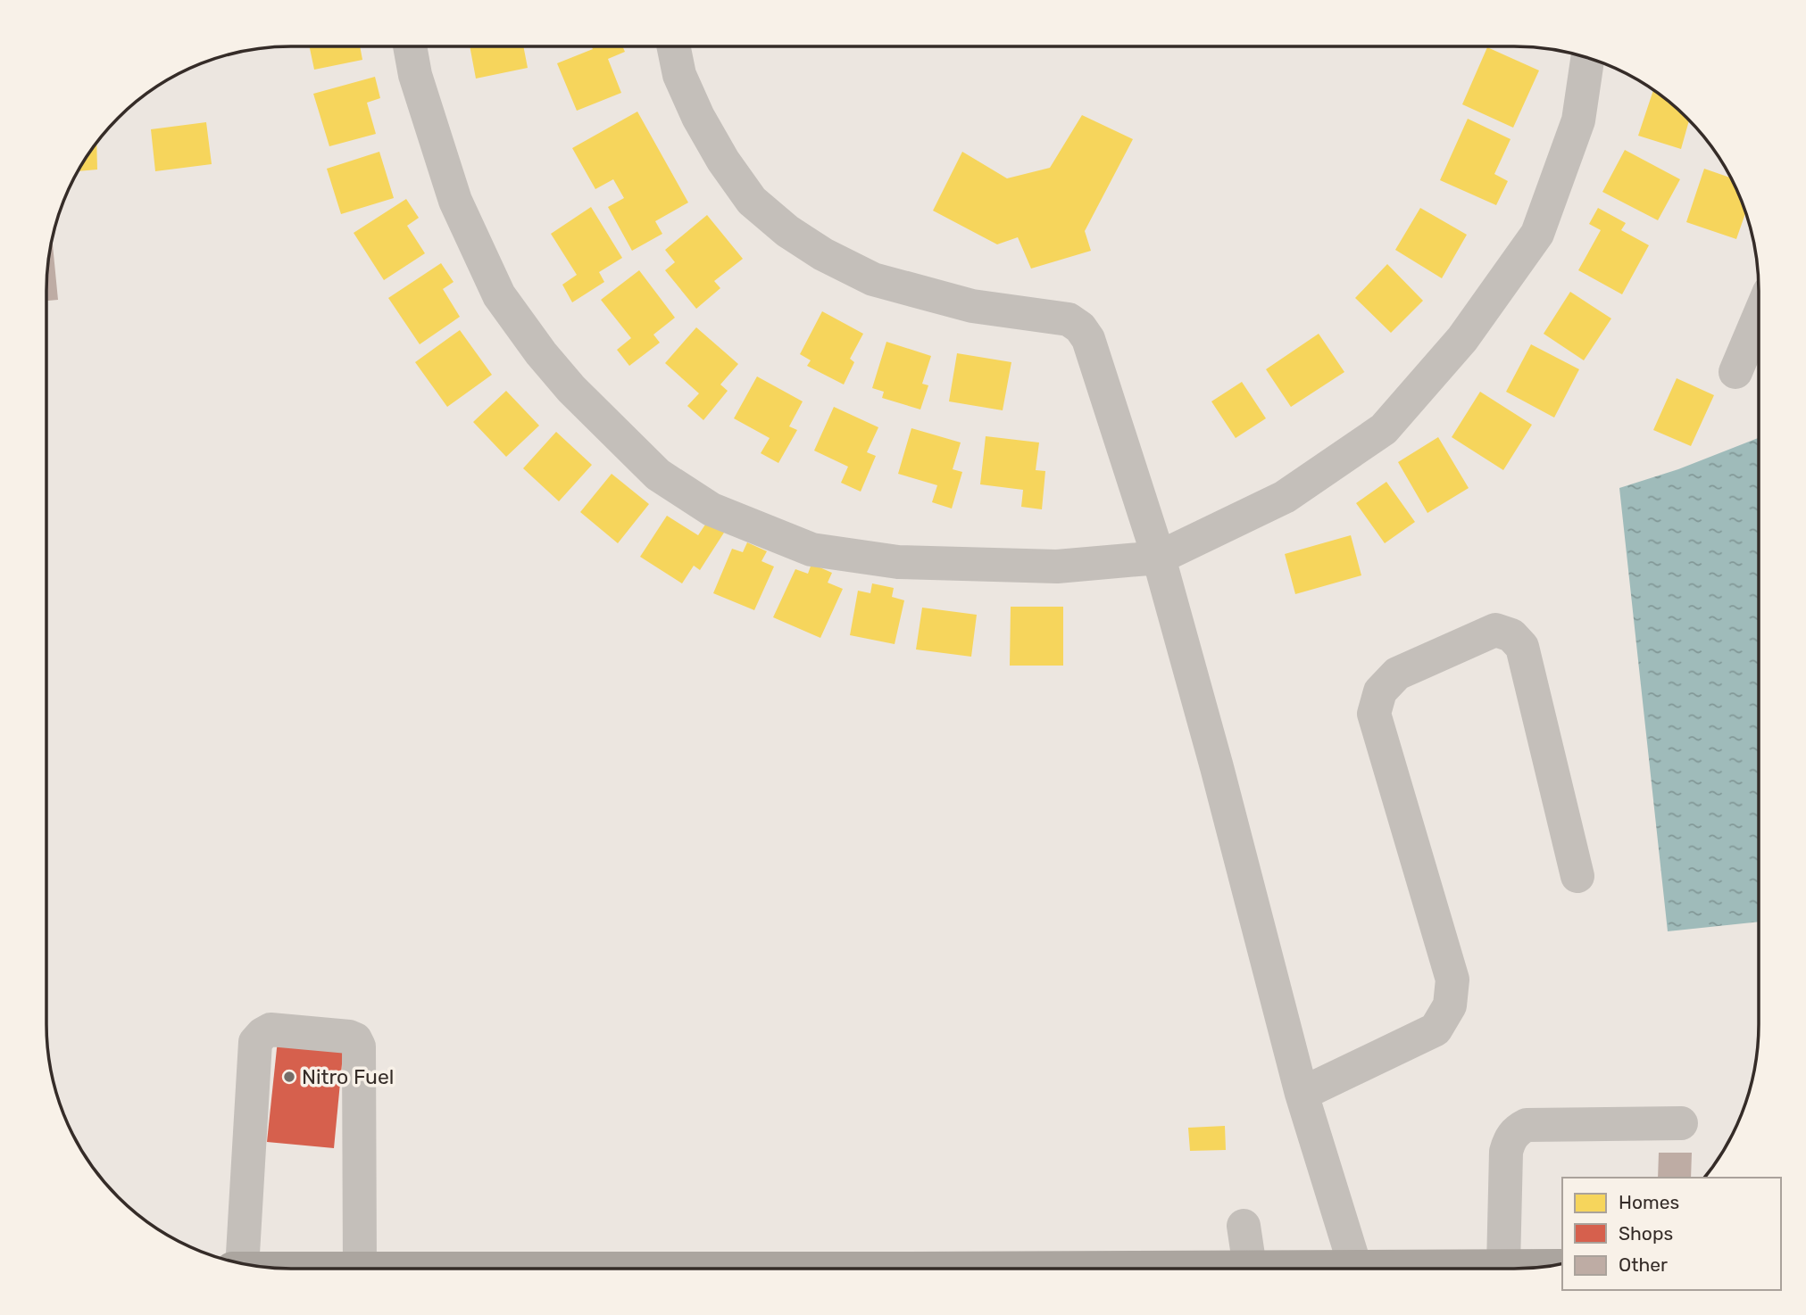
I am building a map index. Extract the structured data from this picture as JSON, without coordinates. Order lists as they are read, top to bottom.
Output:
{
  "places": ["Nitro Fuel"],
  "legend": ["Homes", "Shops", "Other"]
}
